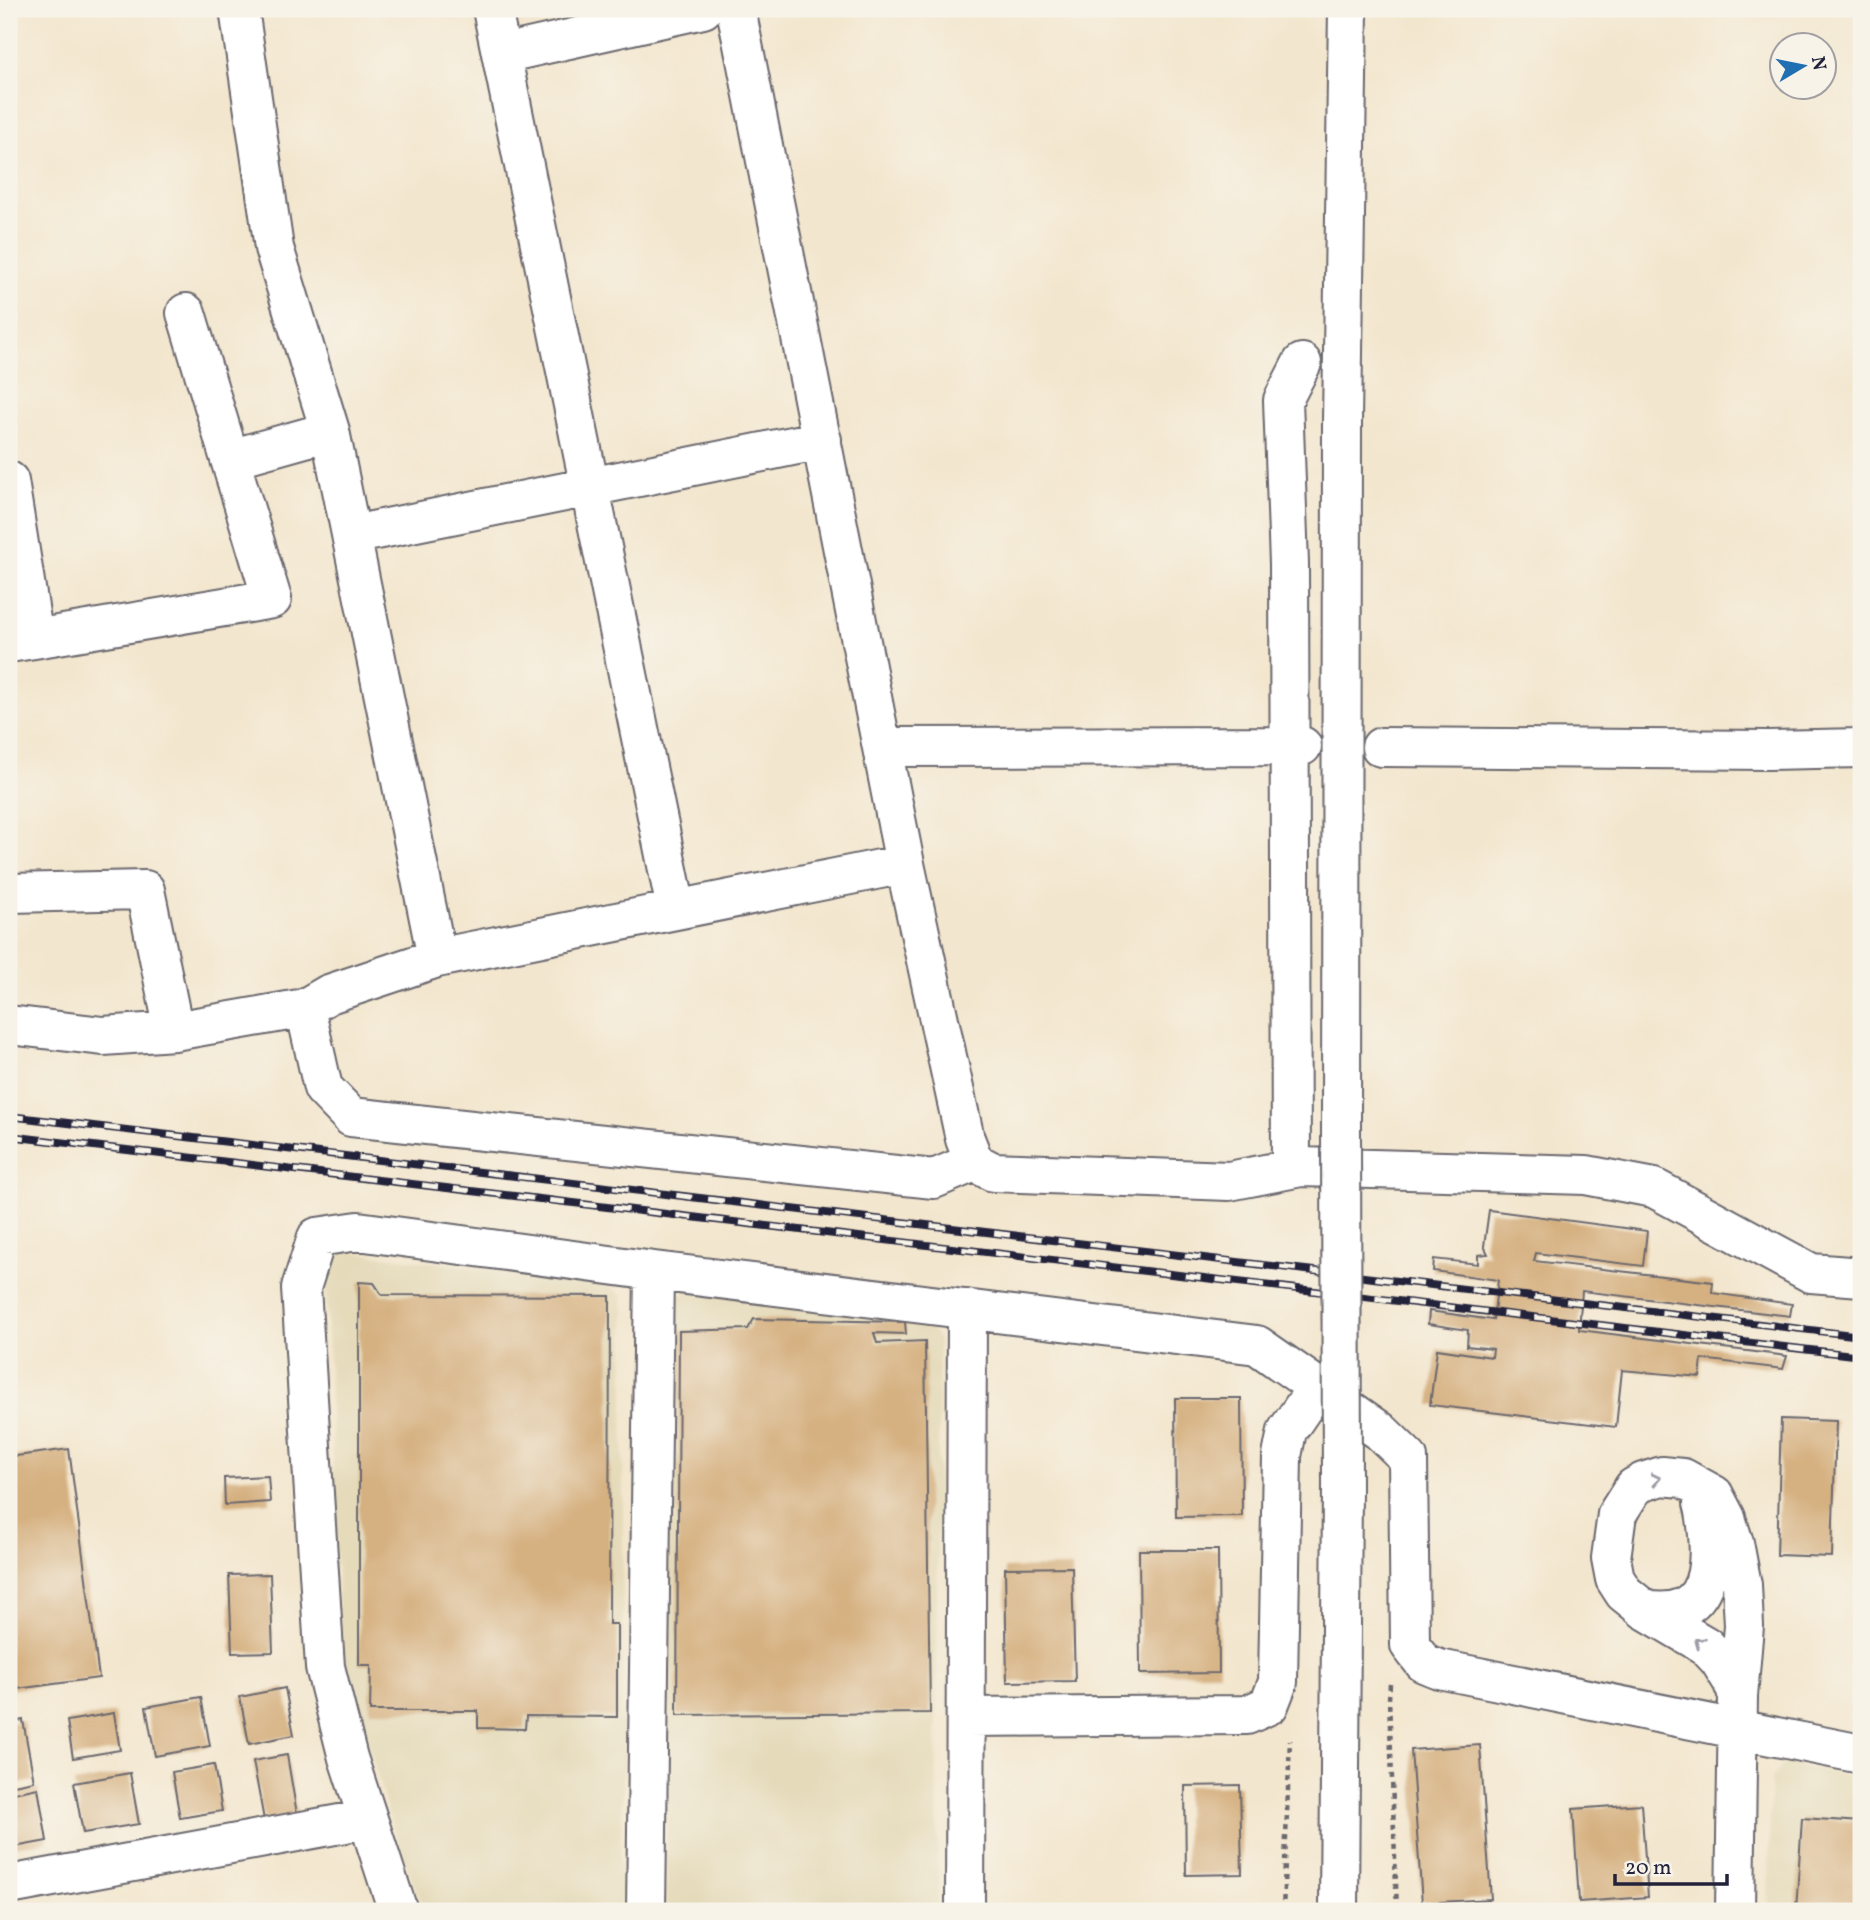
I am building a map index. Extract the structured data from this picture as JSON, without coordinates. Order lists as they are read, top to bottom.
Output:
{
  "scale_bar": "20 m",
  "north": "right"
}
